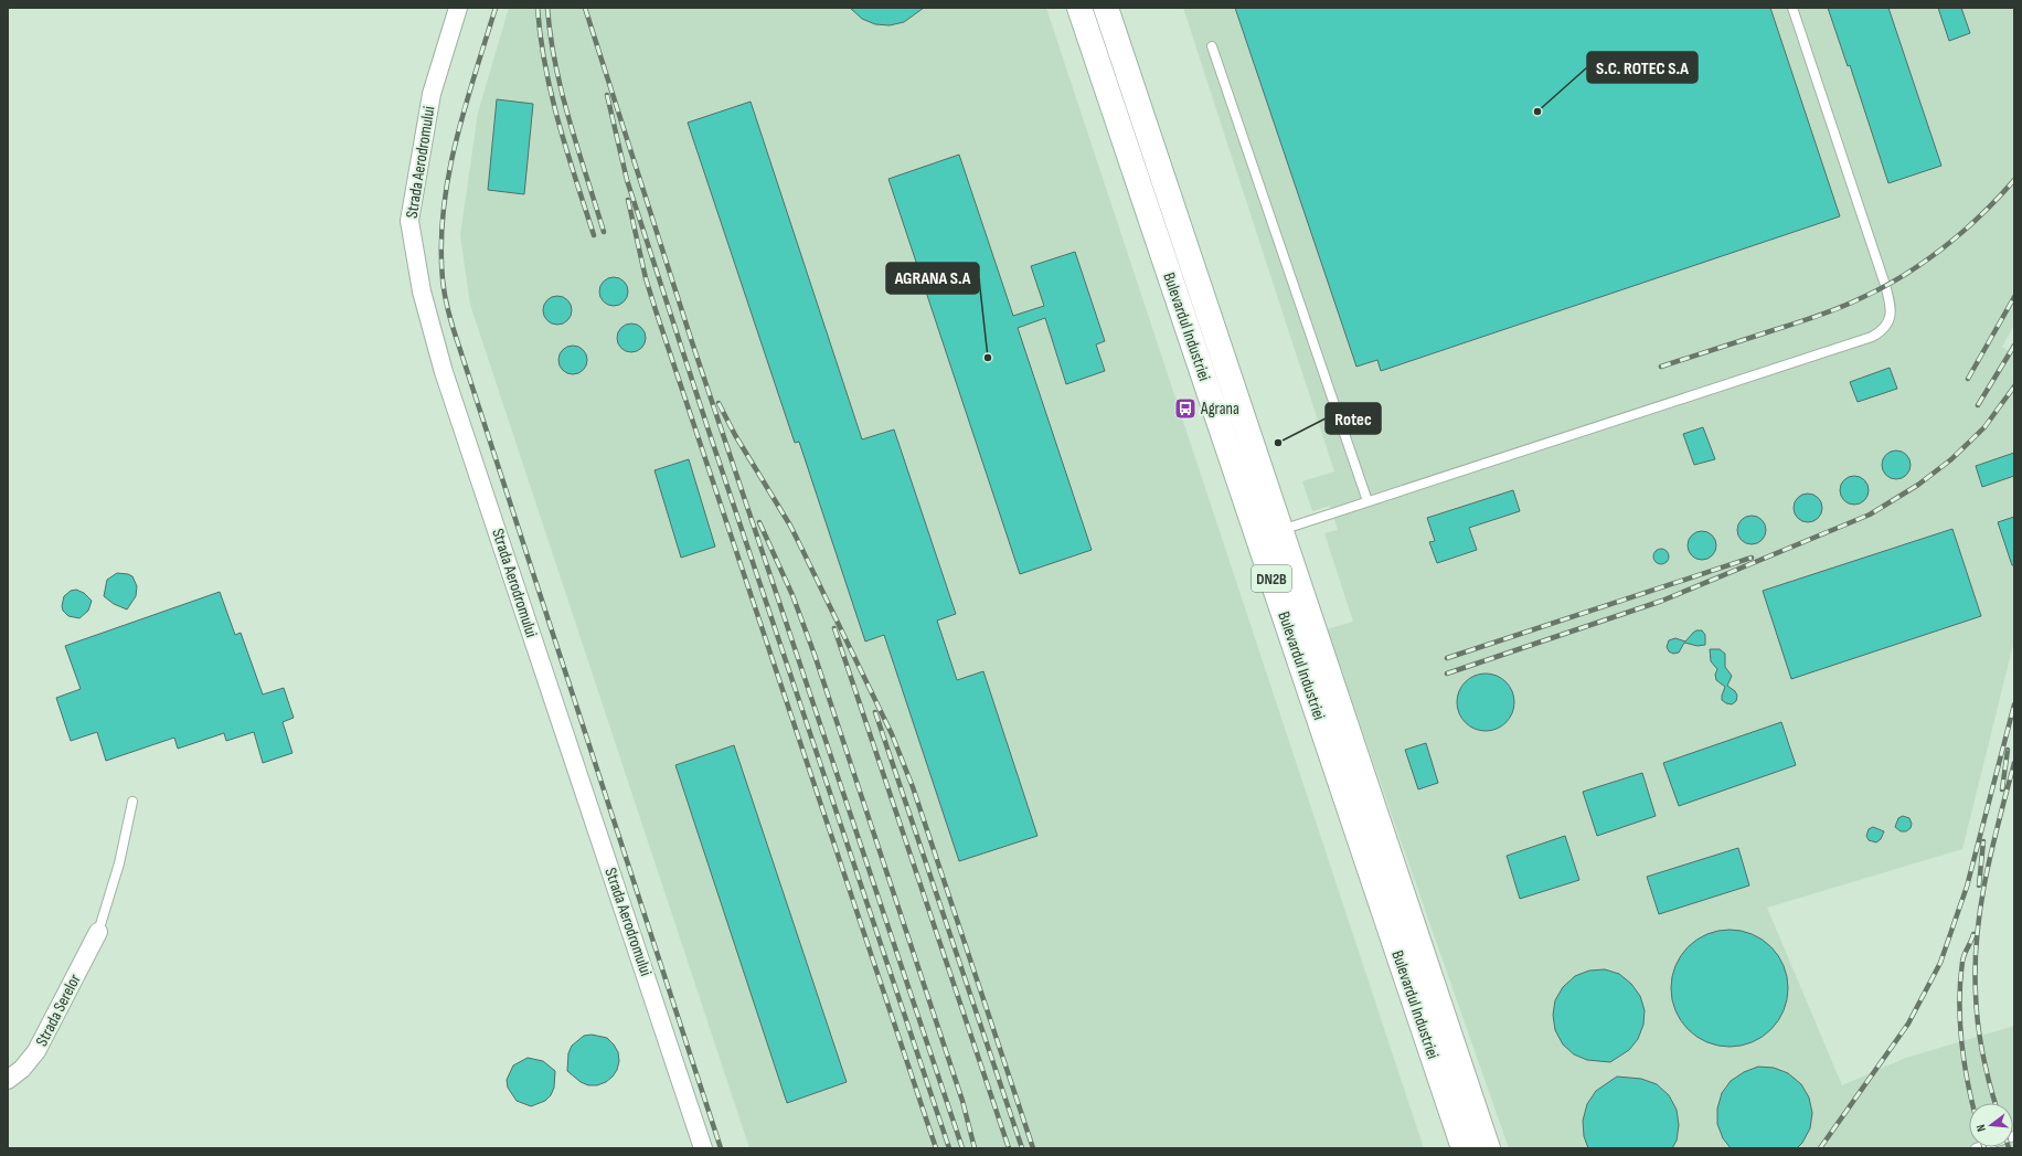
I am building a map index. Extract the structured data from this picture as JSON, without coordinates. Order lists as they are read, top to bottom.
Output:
{
  "streets": {
    "main road": ["Bulevardul Industriei", "DN2B"],
    "street": ["Strada Aerodromului", "Strada Serelor"]
  },
  "places": {
    "other": ["S.C. ROTEC S.A", "AGRANA S.A", "Rotec"],
    "bus stop": ["Agrana"]
  },
  "north": "left"
}
